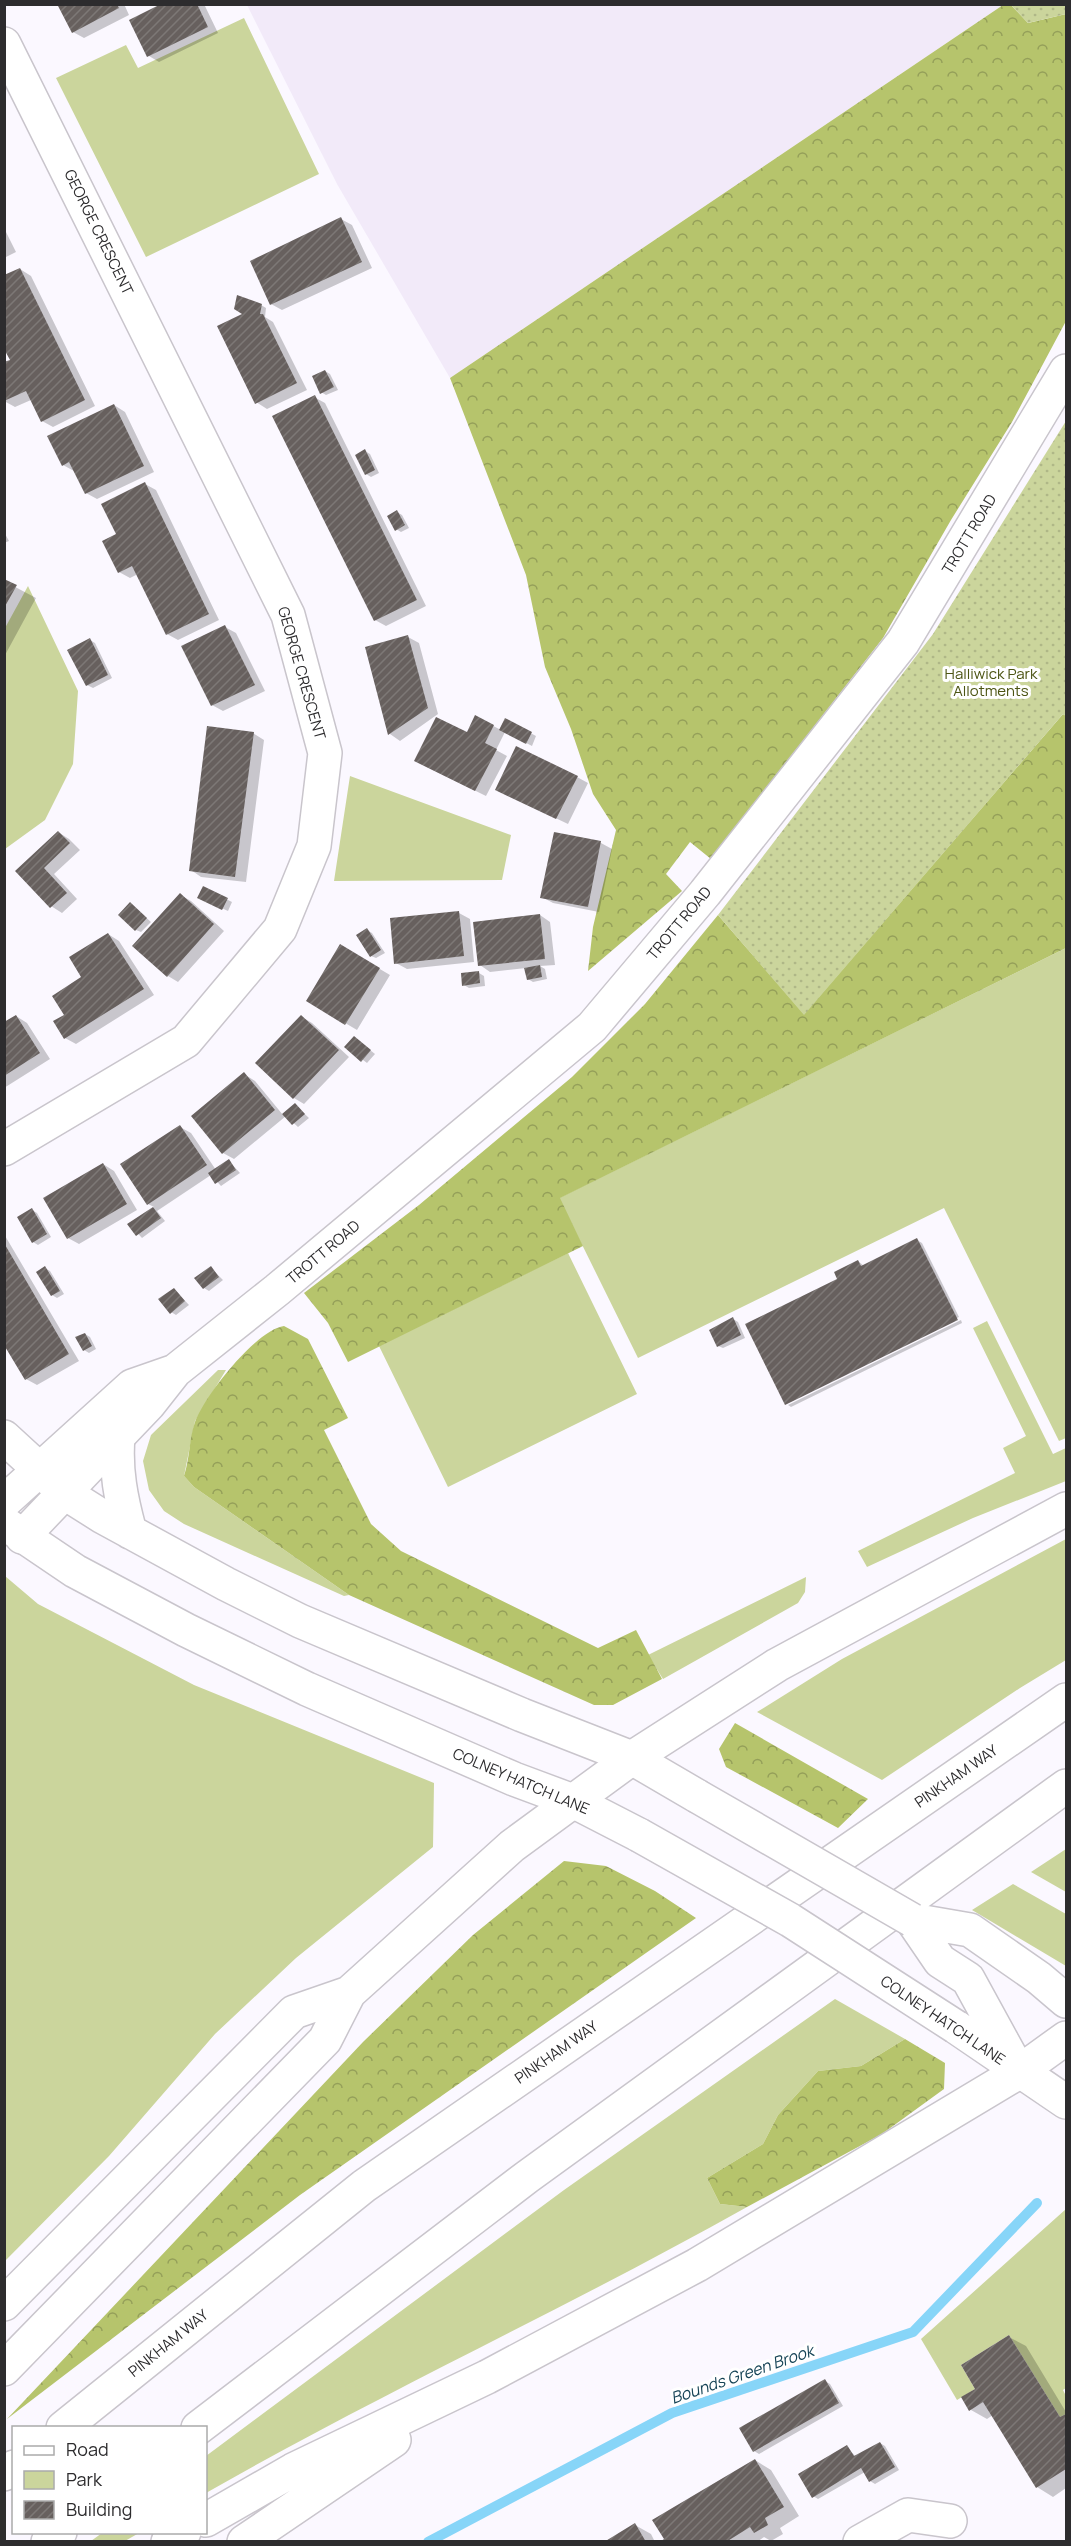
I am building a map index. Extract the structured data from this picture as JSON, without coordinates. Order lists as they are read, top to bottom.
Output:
{
  "streets": {
    "main road": [
      "GEORGE CRESCENT",
      "TROTT ROAD",
      "PINKHAM WAY",
      "COLNEY HATCH LANE"
    ]
  },
  "crossings": [
    ["TROTT ROAD", "COLNEY HATCH LANE"]
  ],
  "water": ["Bounds Green Brook"],
  "parks": ["Halliwick Park Allotments"],
  "legend": ["Road", "Park", "Building"]
}
